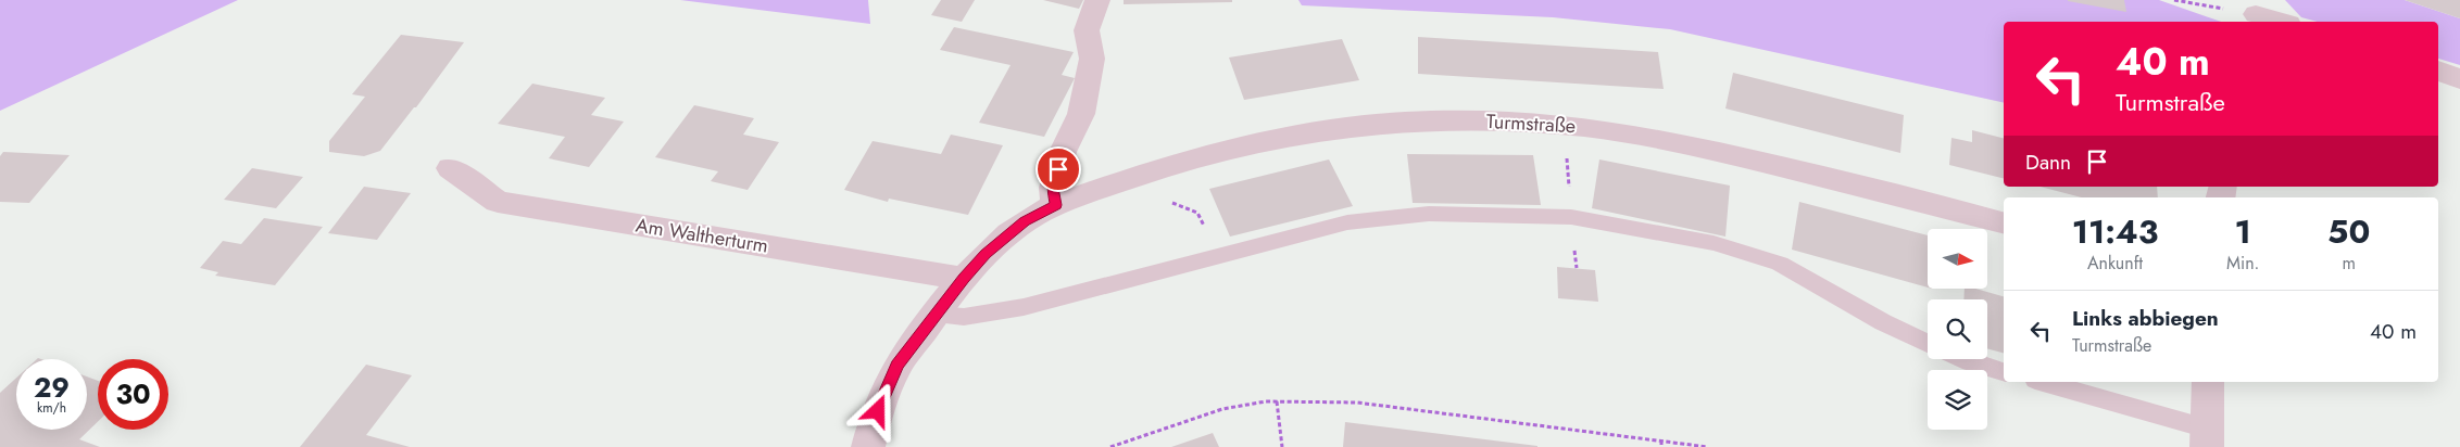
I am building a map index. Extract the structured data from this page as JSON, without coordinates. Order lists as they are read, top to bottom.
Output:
{
  "streets": {
    "street": ["Turmstraße", "Am Waltherturm"]
  },
  "crossings": [
    ["Turmstraße", "Am Waltherturm"]
  ],
  "north": "right",
  "page": {
    "turn": ["40 m", "Turmstraße"],
    "then": "Dann",
    "eta": [
      "11:43",
      "Ankunft",
      "1",
      "Min.",
      "50",
      "m"
    ],
    "list": [
      {
        "name": "Links abbiegen",
        "note": "Turmstraße",
        "value": "40 m"
      }
    ],
    "speed": "29 km/h",
    "limit": "30"
  }
}
